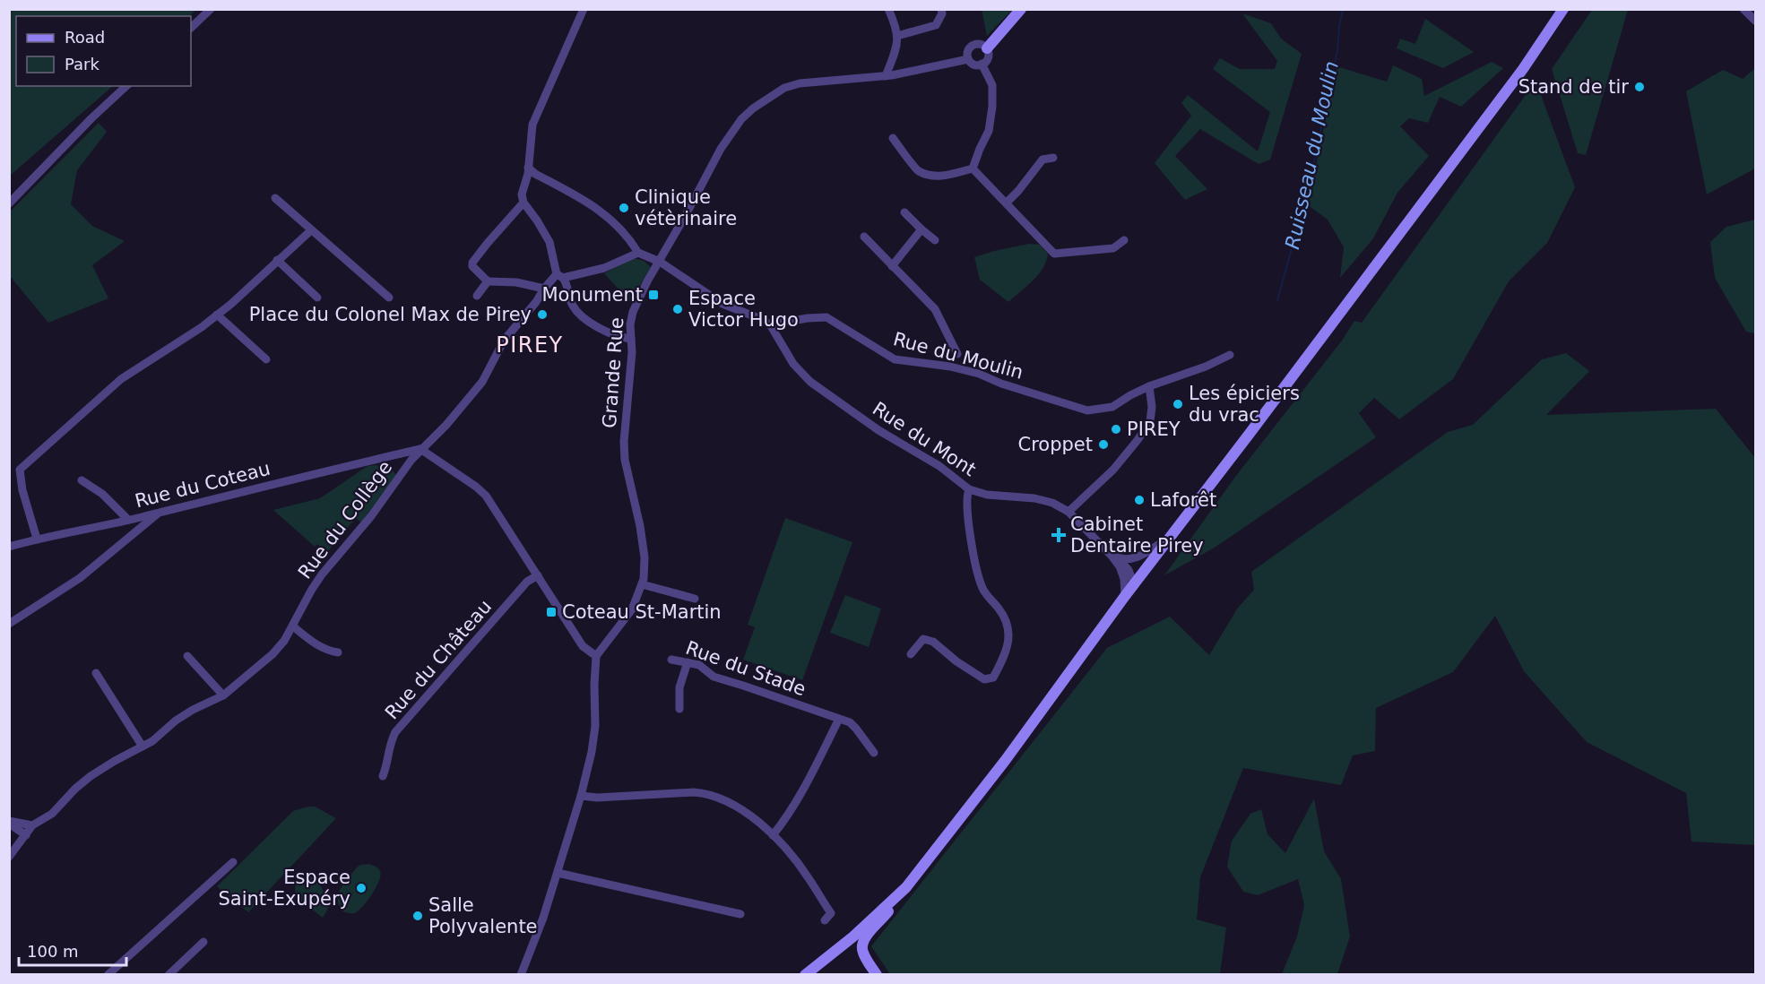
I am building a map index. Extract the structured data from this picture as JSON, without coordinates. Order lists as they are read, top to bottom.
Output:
{
  "streets": {
    "street": [
      "Rue du Moulin",
      "Grande Rue",
      "Rue du Mont",
      "Rue du Coteau",
      "Rue du Collège",
      "Rue du Château",
      "Rue du Stade"
    ]
  },
  "crossings": [
    ["Rue du Moulin", "Rue du Mont"],
    ["Rue du Coteau", "Rue du Collège"]
  ],
  "districts": ["PIREY"],
  "water": ["Ruisseau du Moulin"],
  "places": {
    "other": [
      "Stand de tir",
      "Clinique vétèrinaire",
      "Espace Victor Hugo",
      "Place du Colonel Max de Pirey",
      "Les épiciers du vrac",
      "PIREY",
      "Croppet",
      "Laforêt",
      "Espace Saint-Exupéry",
      "Salle Polyvalente"
    ],
    "transit": ["Monument", "Coteau St-Martin"],
    "health": ["Cabinet Dentaire Pirey"]
  },
  "legend": ["Road", "Park"],
  "scale_bar": "100 m"
}
